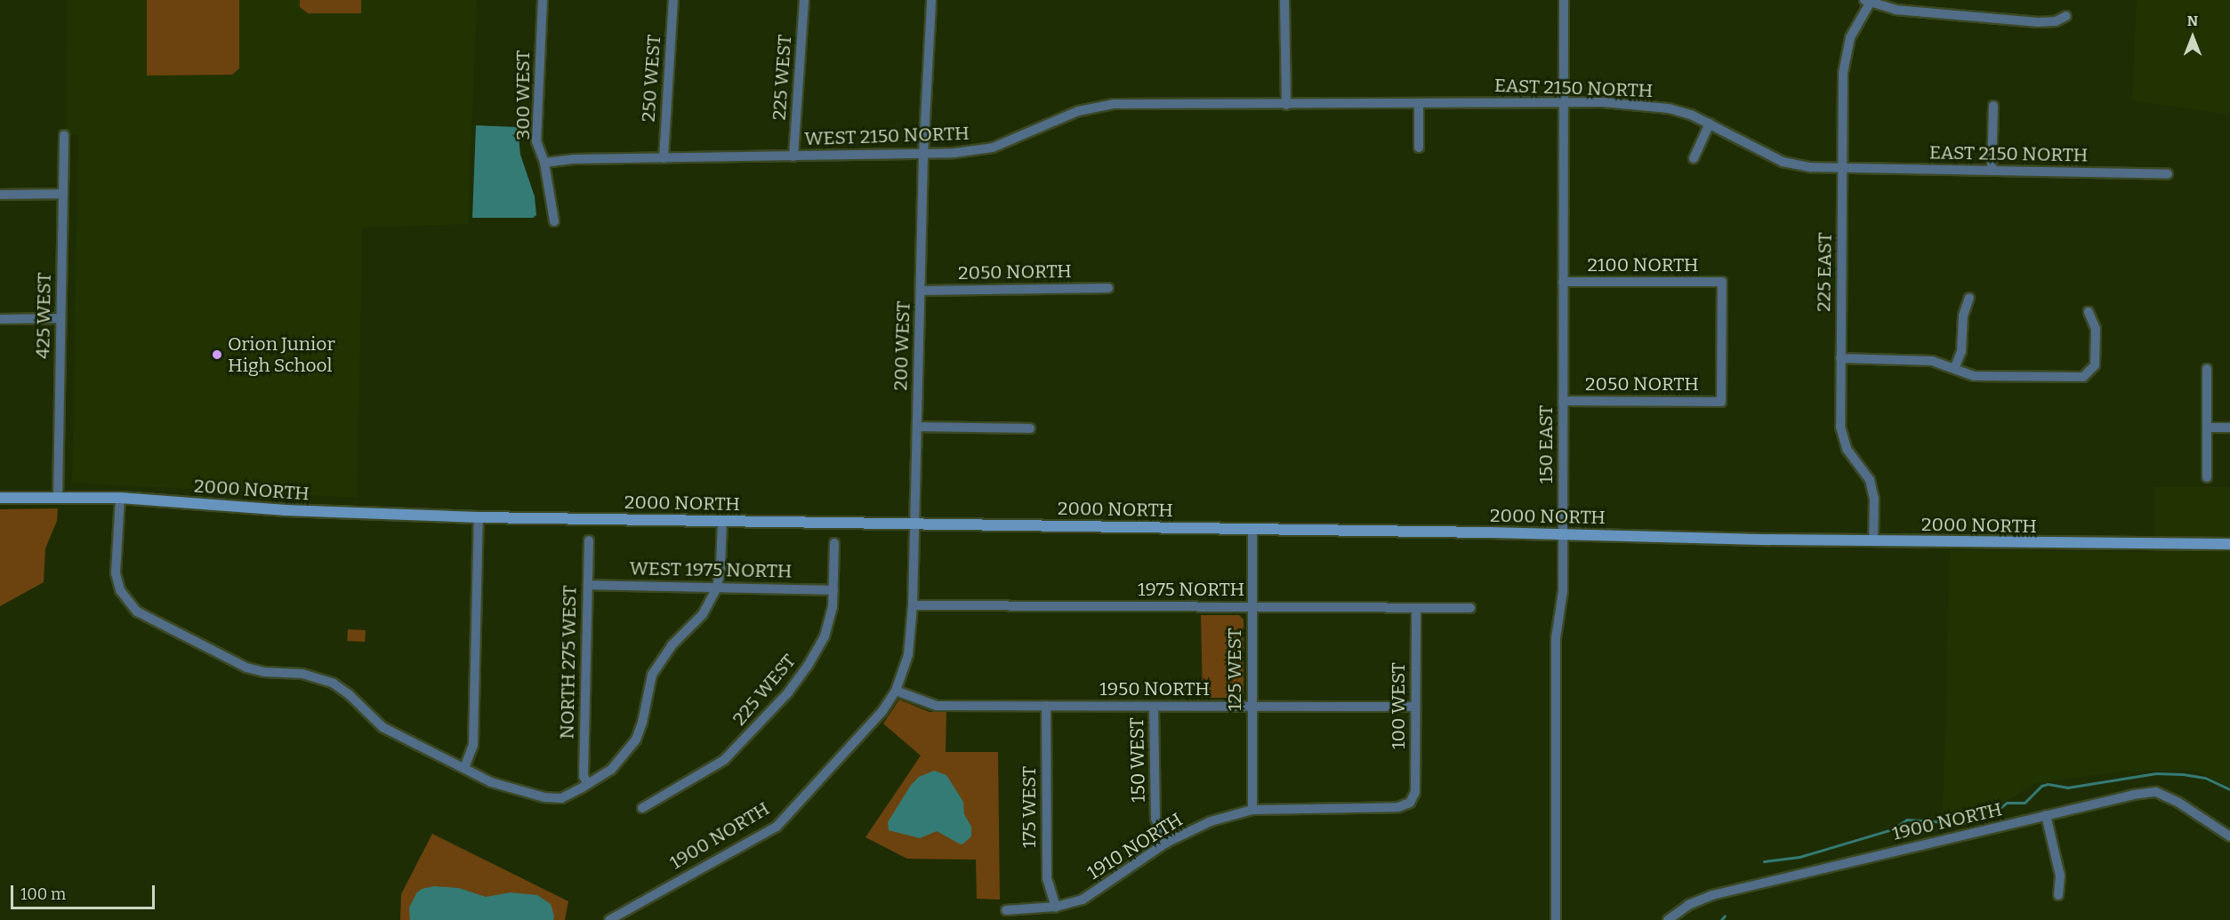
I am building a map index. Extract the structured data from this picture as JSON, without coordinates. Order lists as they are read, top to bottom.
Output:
{
  "streets": {
    "street": [
      "225 WEST",
      "250 WEST",
      "EAST 2150 NORTH",
      "300 WEST",
      "WEST 2150 NORTH",
      "2100 NORTH",
      "2050 NORTH",
      "225 EAST",
      "425 WEST",
      "200 WEST",
      "150 EAST",
      "2000 NORTH",
      "WEST 1975 NORTH",
      "1975 NORTH",
      "NORTH 275 WEST",
      "125 WEST",
      "1950 NORTH",
      "100 WEST",
      "150 WEST",
      "175 WEST",
      "1900 NORTH",
      "1910 NORTH"
    ]
  },
  "crossings": [
    ["225 WEST", "WEST 2150 NORTH"],
    ["225 WEST", "WEST 1975 NORTH"],
    ["250 WEST", "WEST 2150 NORTH"],
    ["EAST 2150 NORTH", "WEST 2150 NORTH"],
    ["EAST 2150 NORTH", "225 EAST"],
    ["EAST 2150 NORTH", "150 EAST"],
    ["300 WEST", "WEST 2150 NORTH"],
    ["WEST 2150 NORTH", "200 WEST"],
    ["2100 NORTH", "2050 NORTH"],
    ["2100 NORTH", "150 EAST"],
    ["2050 NORTH", "200 WEST"],
    ["2050 NORTH", "150 EAST"],
    ["225 EAST", "2000 NORTH"],
    ["425 WEST", "2000 NORTH"],
    ["200 WEST", "2000 NORTH"],
    ["200 WEST", "1975 NORTH"],
    ["200 WEST", "1950 NORTH"],
    ["200 WEST", "1900 NORTH"],
    ["150 EAST", "2000 NORTH"],
    ["2000 NORTH", "125 WEST"],
    ["WEST 1975 NORTH", "NORTH 275 WEST"],
    ["1975 NORTH", "125 WEST"],
    ["1975 NORTH", "100 WEST"],
    ["125 WEST", "1950 NORTH"],
    ["125 WEST", "1910 NORTH"],
    ["1950 NORTH", "100 WEST"],
    ["1950 NORTH", "150 WEST"],
    ["1950 NORTH", "175 WEST"],
    ["1950 NORTH", "1900 NORTH"],
    ["100 WEST", "1910 NORTH"],
    ["150 WEST", "1910 NORTH"],
    ["175 WEST", "1910 NORTH"]
  ],
  "places": ["Orion Junior High School"],
  "scale_bar": "100 m",
  "north": "top"
}
